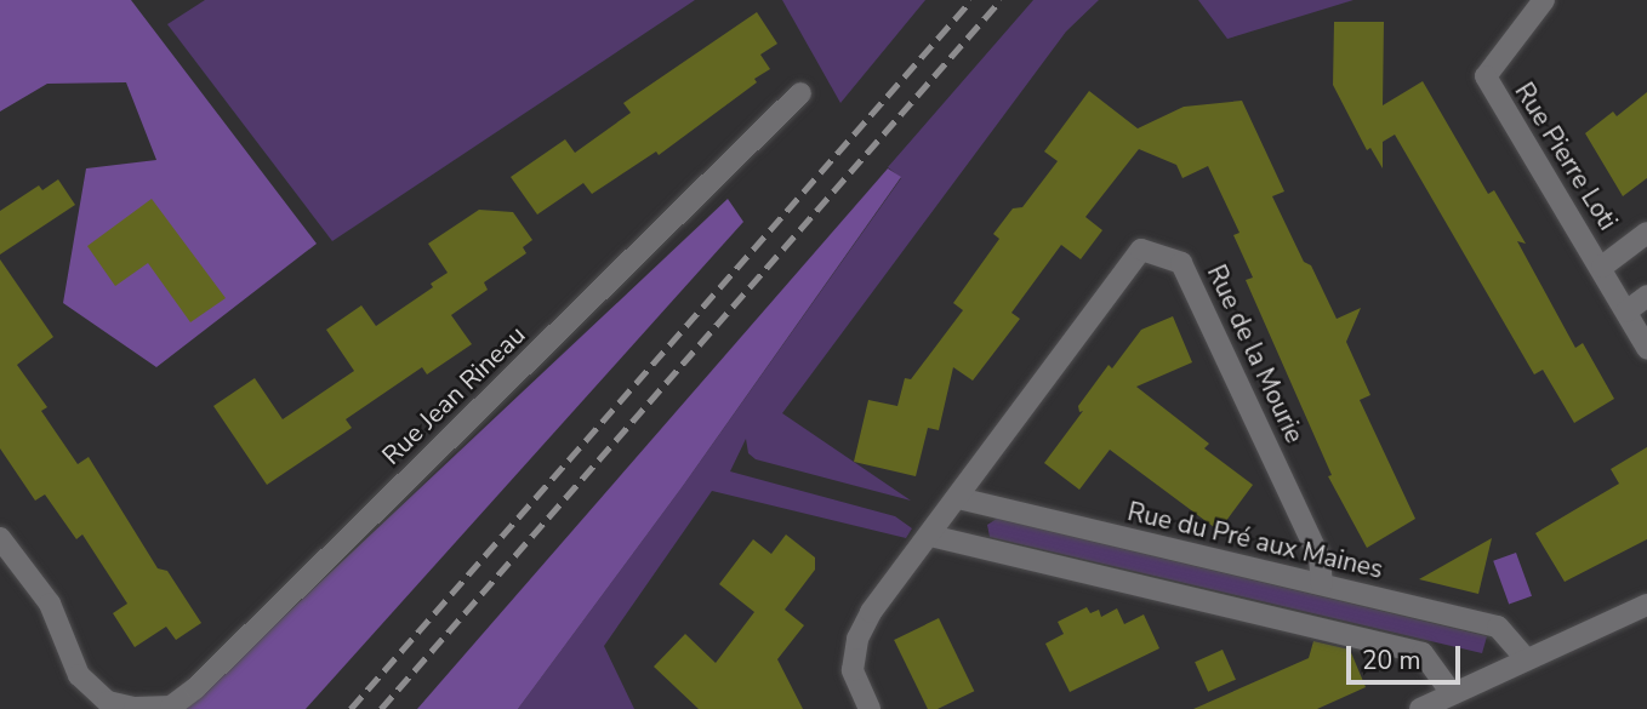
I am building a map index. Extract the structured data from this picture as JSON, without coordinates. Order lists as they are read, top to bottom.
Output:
{
  "streets": {
    "street": [
      "Rue Pierre Loti",
      "Rue de la Mourie",
      "Rue Jean Rineau",
      "Rue du Pré aux Maines"
    ]
  },
  "crossings": [
    ["Rue de la Mourie", "Rue du Pré aux Maines"]
  ],
  "scale_bar": "20 m"
}
